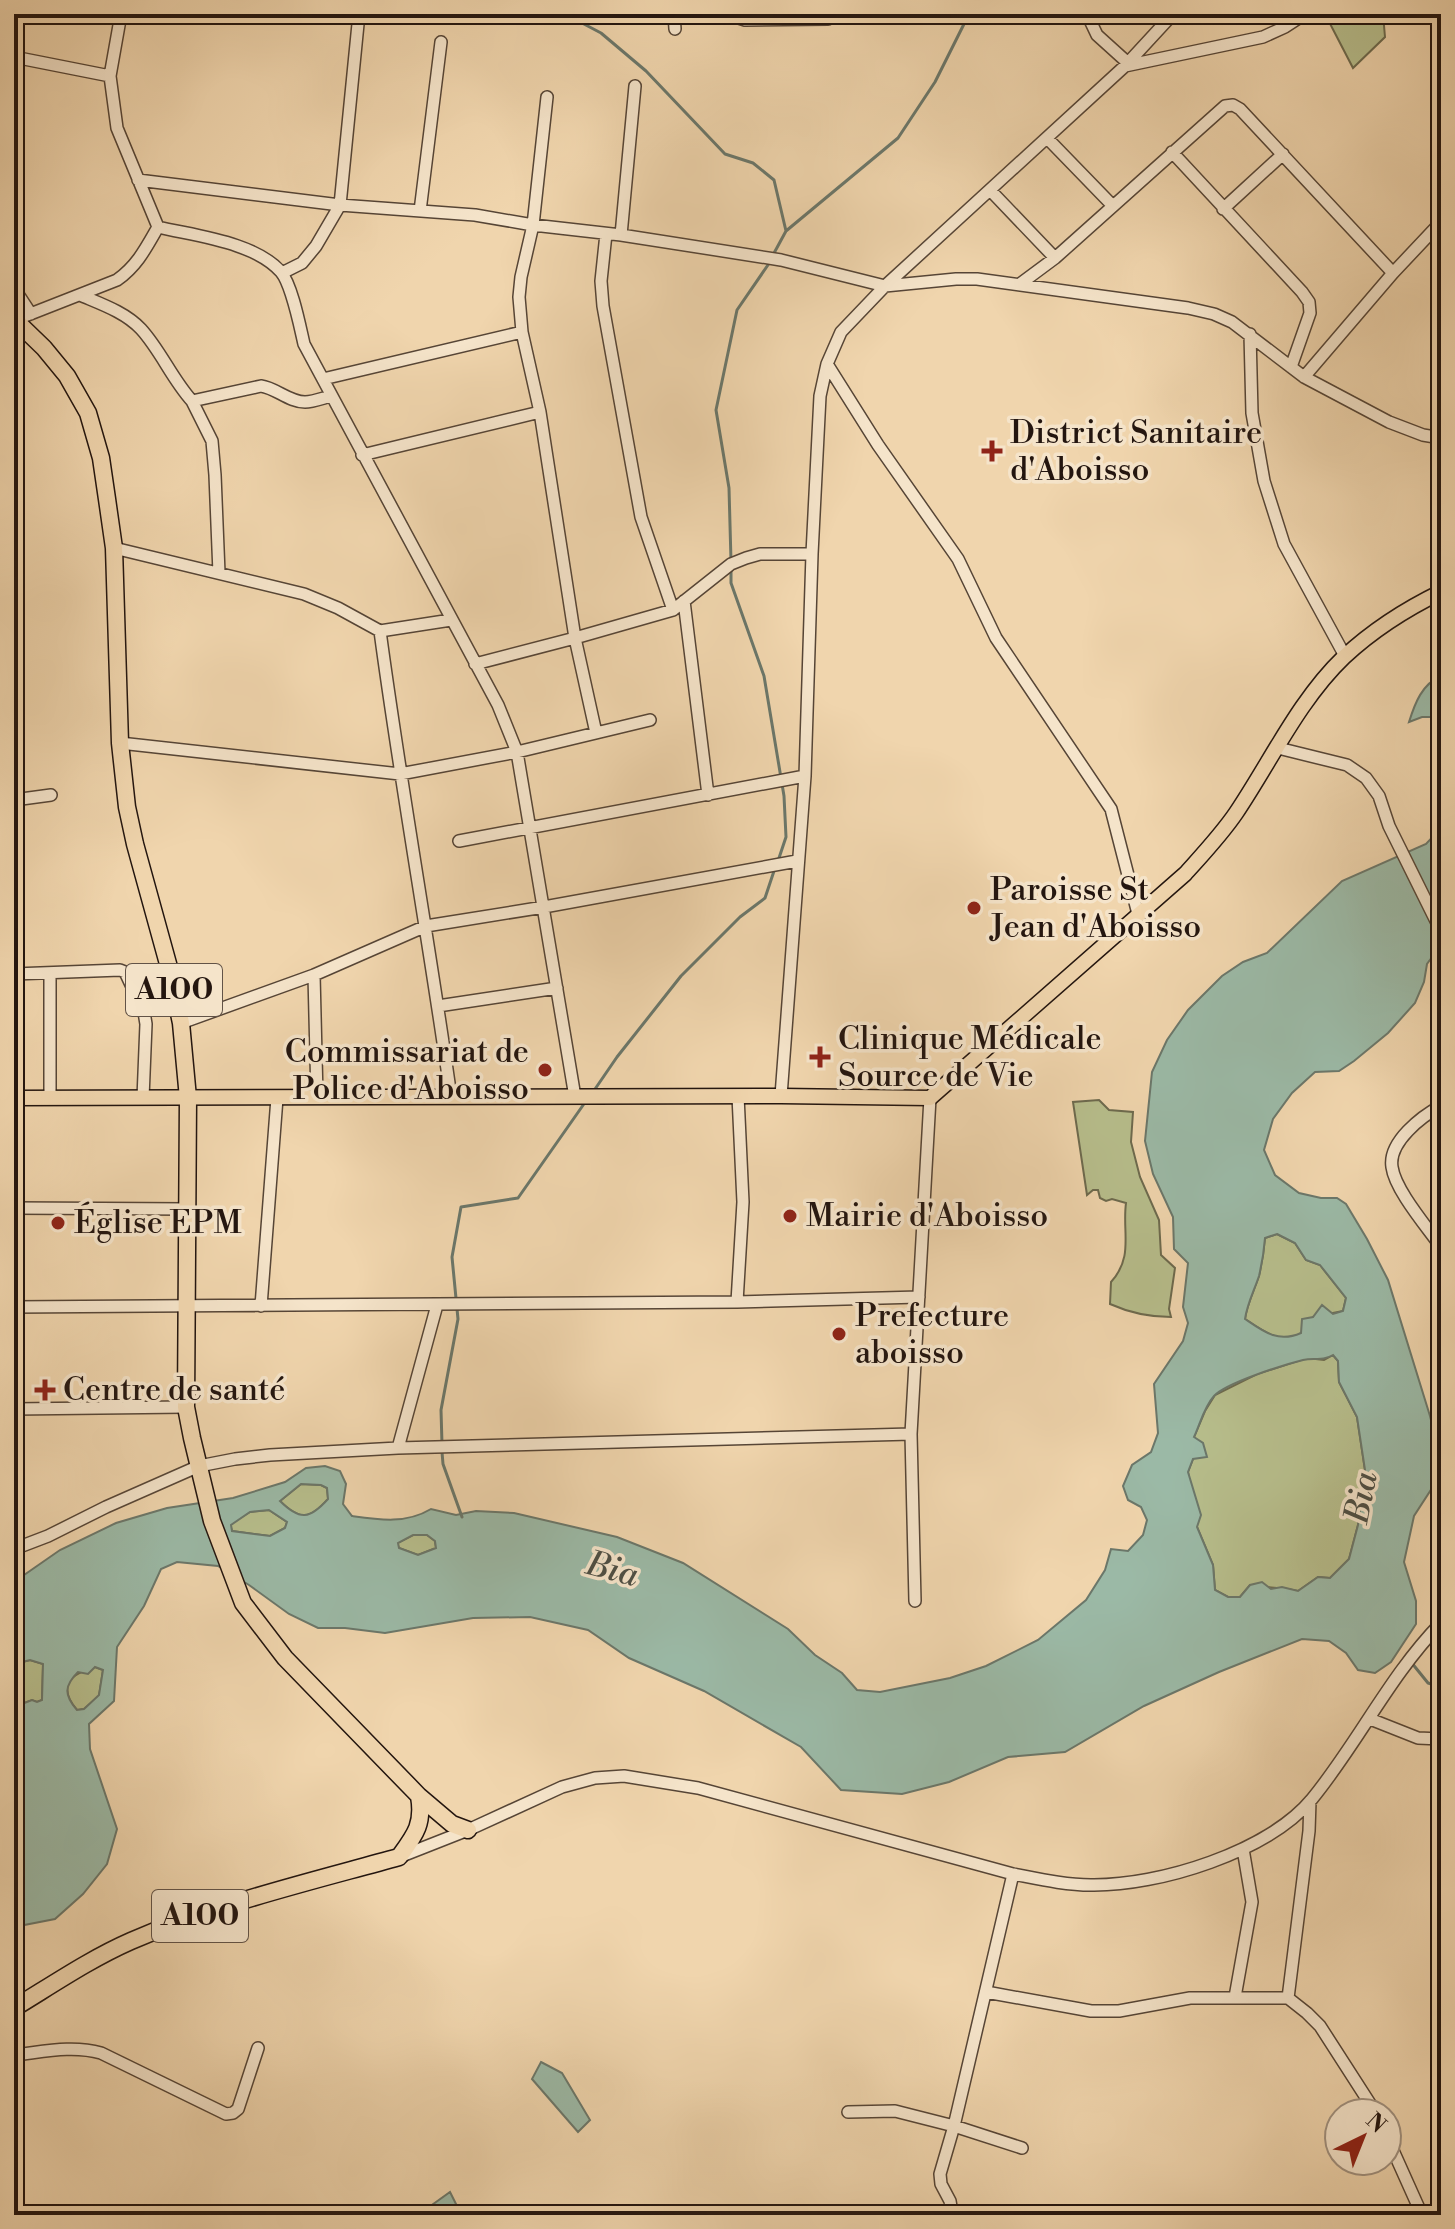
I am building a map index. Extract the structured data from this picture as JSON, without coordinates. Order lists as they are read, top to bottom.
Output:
{
  "streets": {
    "highway": ["A100"]
  },
  "water": ["Bia"],
  "places": {
    "health": ["District Sanitaire d'Aboisso", "Clinique Médicale Source de Vie", "Centre de santé"],
    "other": [
      "Paroisse St Jean d'Aboisso",
      "Commissariat de Police d'Aboisso",
      "Mairie d'Aboisso",
      "Église EPM",
      "Prefecture aboisso"
    ]
  },
  "north": "top right"
}
